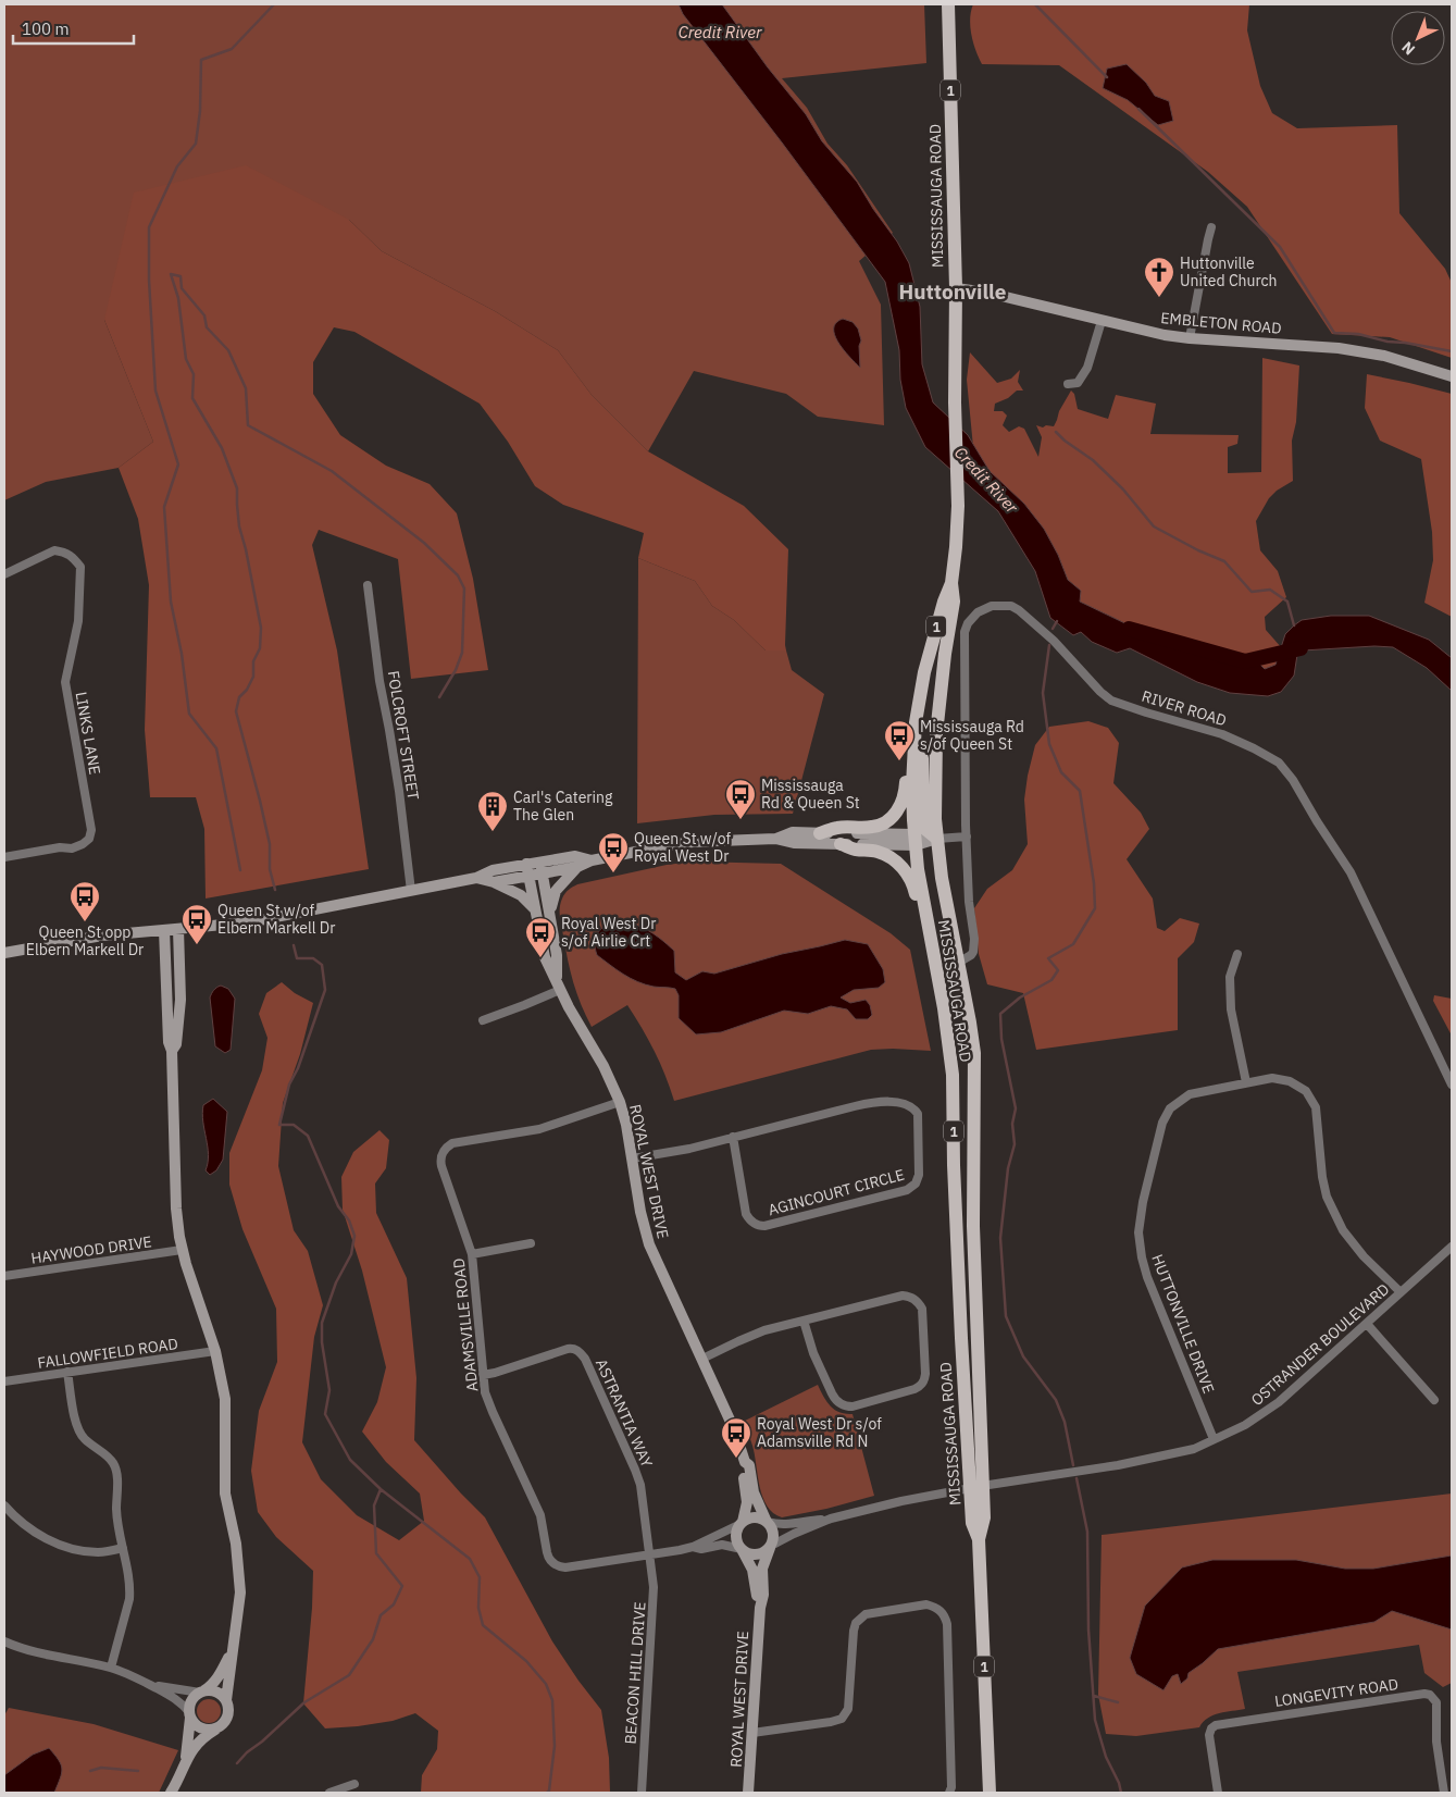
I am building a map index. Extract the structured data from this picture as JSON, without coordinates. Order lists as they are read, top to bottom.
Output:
{
  "streets": {
    "main road": ["1", "MISSISSAUGA ROAD"],
    "street": [
      "EMBLETON ROAD",
      "RIVER ROAD",
      "LINKS LANE",
      "FOLCROFT STREET",
      "ROYAL WEST DRIVE",
      "AGINCOURT CIRCLE",
      "HAYWOOD DRIVE",
      "HUTTONVILLE DRIVE",
      "ADAMSVILLE ROAD",
      "OSTRANDER BOULEVARD",
      "FALLOWFIELD ROAD",
      "ASTRANTIA WAY",
      "BEACON HILL DRIVE",
      "LONGEVITY ROAD"
    ]
  },
  "crossings": [
    ["MISSISSAUGA ROAD", "EMBLETON ROAD"],
    ["MISSISSAUGA ROAD", "RIVER ROAD"],
    ["MISSISSAUGA ROAD", "OSTRANDER BOULEVARD"],
    ["ROYAL WEST DRIVE", "AGINCOURT CIRCLE"],
    ["ROYAL WEST DRIVE", "ADAMSVILLE ROAD"],
    ["HUTTONVILLE DRIVE", "OSTRANDER BOULEVARD"],
    ["ADAMSVILLE ROAD", "ASTRANTIA WAY"],
    ["ADAMSVILLE ROAD", "BEACON HILL DRIVE"],
    ["ASTRANTIA WAY", "BEACON HILL DRIVE"]
  ],
  "districts": ["Huttonville"],
  "water": ["Credit River"],
  "places": {
    "church": ["Huttonville United Church"],
    "bus stop": [
      "Mississauga Rd s/of Queen St",
      "Mississauga Rd & Queen St",
      "Queen St w/of Royal West Dr",
      "Queen St opp Elbern Markell Dr",
      "Queen St w/of Elbern Markell Dr",
      "Royal West Dr s/of Airlie Crt",
      "Royal West Dr s/of Adamsville Rd N"
    ],
    "building": ["Carl's Catering The Glen"]
  },
  "scale_bar": "100 m",
  "north": "bottom left"
}
